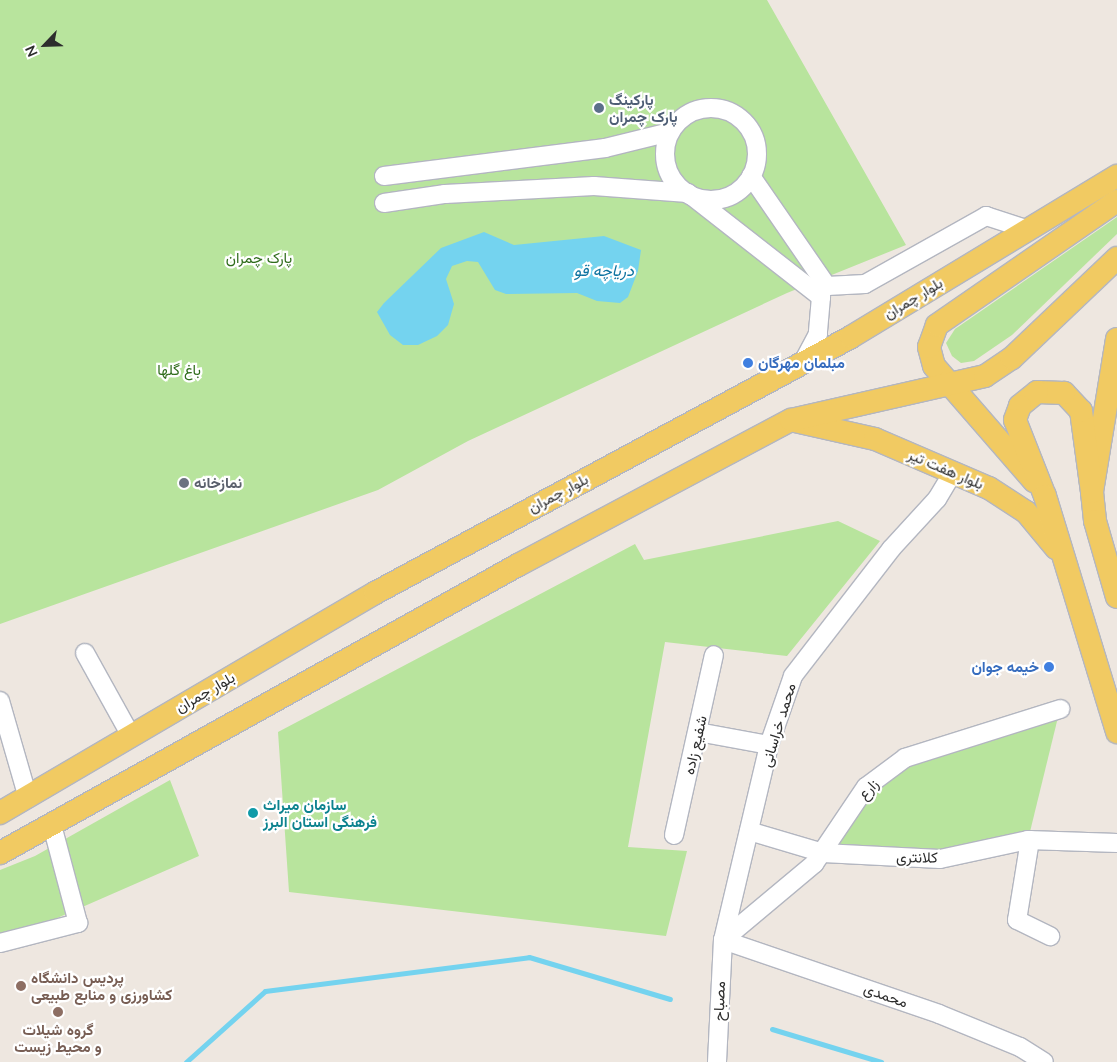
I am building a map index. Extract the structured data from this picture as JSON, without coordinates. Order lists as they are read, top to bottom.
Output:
{
  "streets": {
    "main road": ["بلوار چمران", "بلوار هفت تیر"],
    "street": [
      "محمد خراسانی",
      "شفیع زاده",
      "زارع",
      "کلانتری",
      "محمدی",
      "مصباح"
    ]
  },
  "crossings": [
    ["بلوار هفت تیر", "محمد خراسانی"],
    ["محمد خراسانی", "زارع"],
    ["محمد خراسانی", "کلانتری"],
    ["محمد خراسانی", "محمدی"],
    ["محمد خراسانی", "مصباح"],
    ["زارع", "کلانتری"],
    ["زارع", "محمدی"],
    ["زارع", "مصباح"],
    ["محمدی", "مصباح"]
  ],
  "water": ["دریاچه قو"],
  "parks": ["پارک چمران", "باغ گلها"],
  "places": [
    "پارکینگ پارک چمران",
    "مبلمان مهرگان",
    "نمازخانه",
    "خیمه جوان",
    "سازمان میراث فرهنگی استان البرز",
    "پردیس دانشگاه کشاورزی و منابع طبیعی",
    "گروه شیلات و محیط زیست"
  ],
  "north": "bottom left"
}
